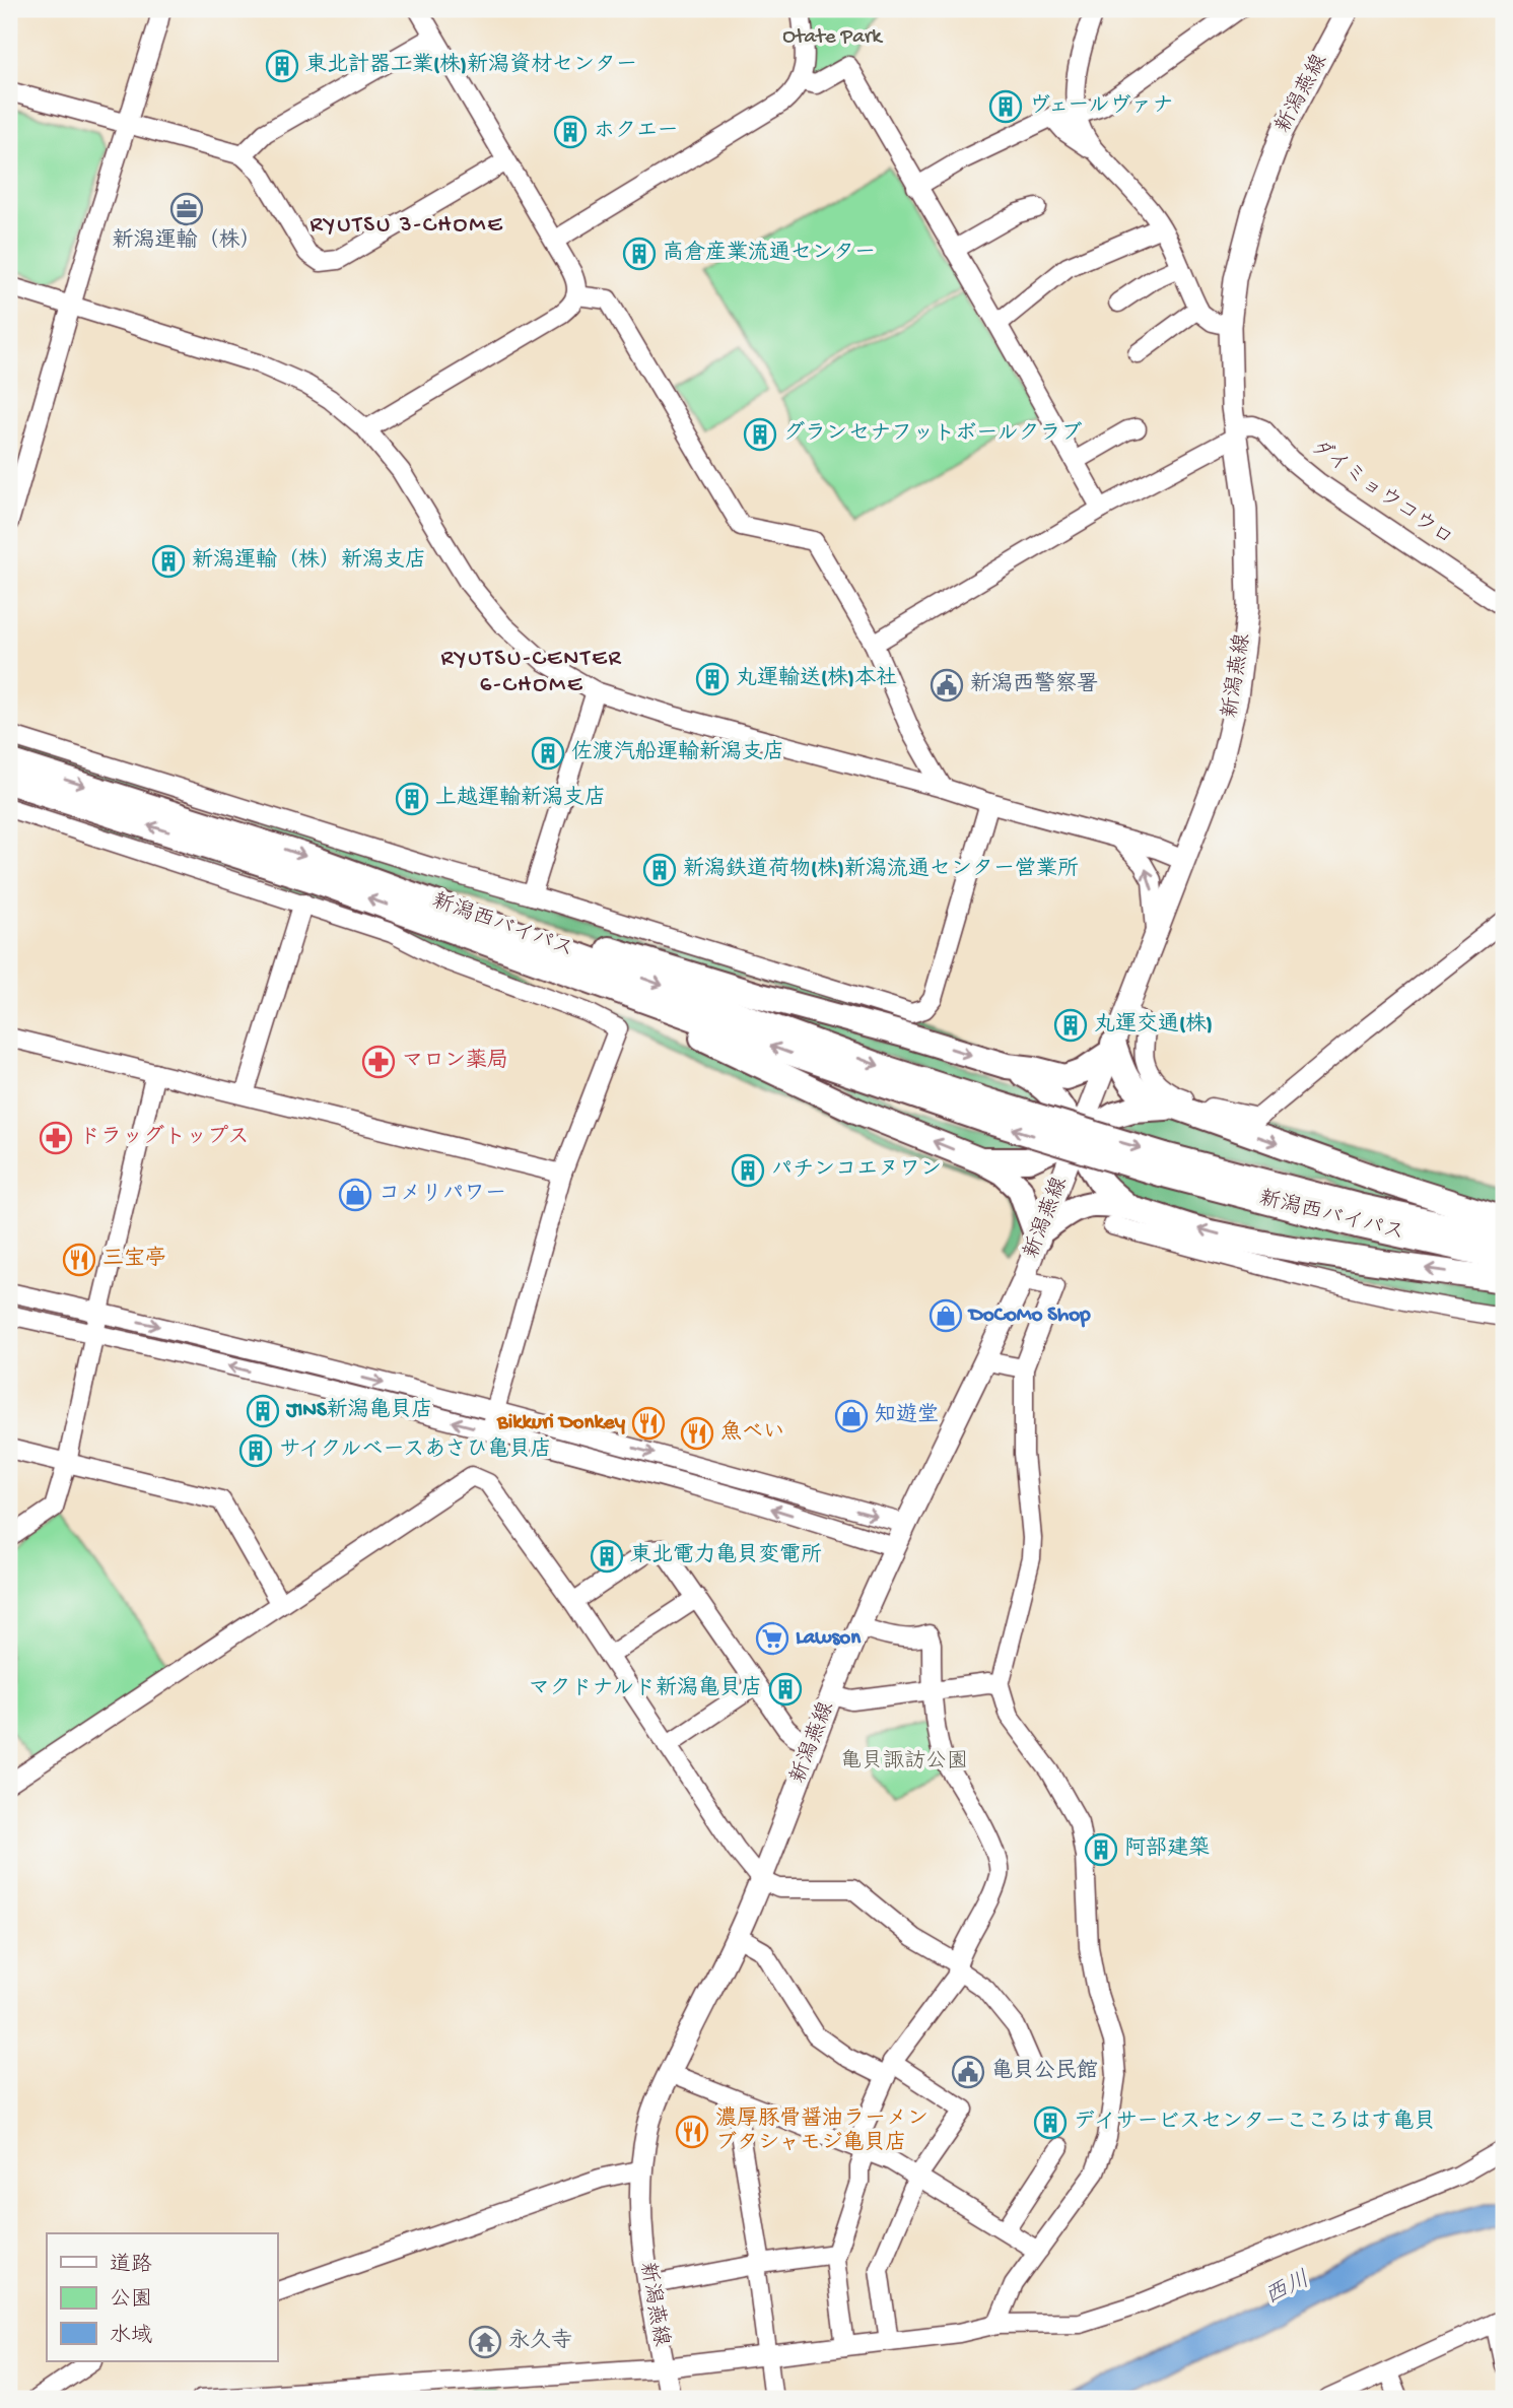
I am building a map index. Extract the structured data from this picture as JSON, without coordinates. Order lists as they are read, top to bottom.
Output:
{
  "streets": {
    "highway": ["新潟西バイパス"],
    "main road": ["新潟燕線"],
    "street": ["ダイミョウコウロ"]
  },
  "crossings": [
    ["新潟燕線", "ダイミョウコウロ"]
  ],
  "districts": ["RYUTSU 3-CHOME", "RYUTSU-CENTER 6-CHOME"],
  "water": ["西川"],
  "parks": ["Otate Park", "亀貝諏訪公園"],
  "places": {
    "building": [
      "東北計器工業(株)新潟資材センター",
      "ヴェールヴァナ",
      "ホクエー",
      "高倉産業流通センター",
      "グランセナフットボールクラブ",
      "新潟運輸（株）新潟支店",
      "丸運輸送(株)本社",
      "佐渡汽船運輸新潟支店",
      "上越運輸新潟支店",
      "新潟鉄道荷物(株)新潟流通センター営業所",
      "丸運交通(株)",
      "パチンコエヌワン",
      "JINS新潟亀貝店",
      "サイクルベースあさひ亀貝店",
      "東北電力亀貝変電所",
      "マクドナルド新潟亀貝店",
      "阿部建築",
      "デイサービスセンターこころはす亀貝"
    ],
    "office": ["新潟運輸（株）"],
    "public building": ["新潟西警察署", "亀貝公民館"],
    "pharmacy": ["マロン薬局", "ドラッグトップス"],
    "shop": ["コメリパワー", "DoCoMo Shop", "知遊堂"],
    "restaurant": [
      "三宝亭",
      "Bikkuri Donkey",
      "魚べい",
      "濃厚豚骨醤油ラーメン ブタシャモジ亀貝店"
    ],
    "supermarket": ["Lawson"],
    "temple": ["永久寺"]
  },
  "legend": ["道路", "公園", "水域"]
}
